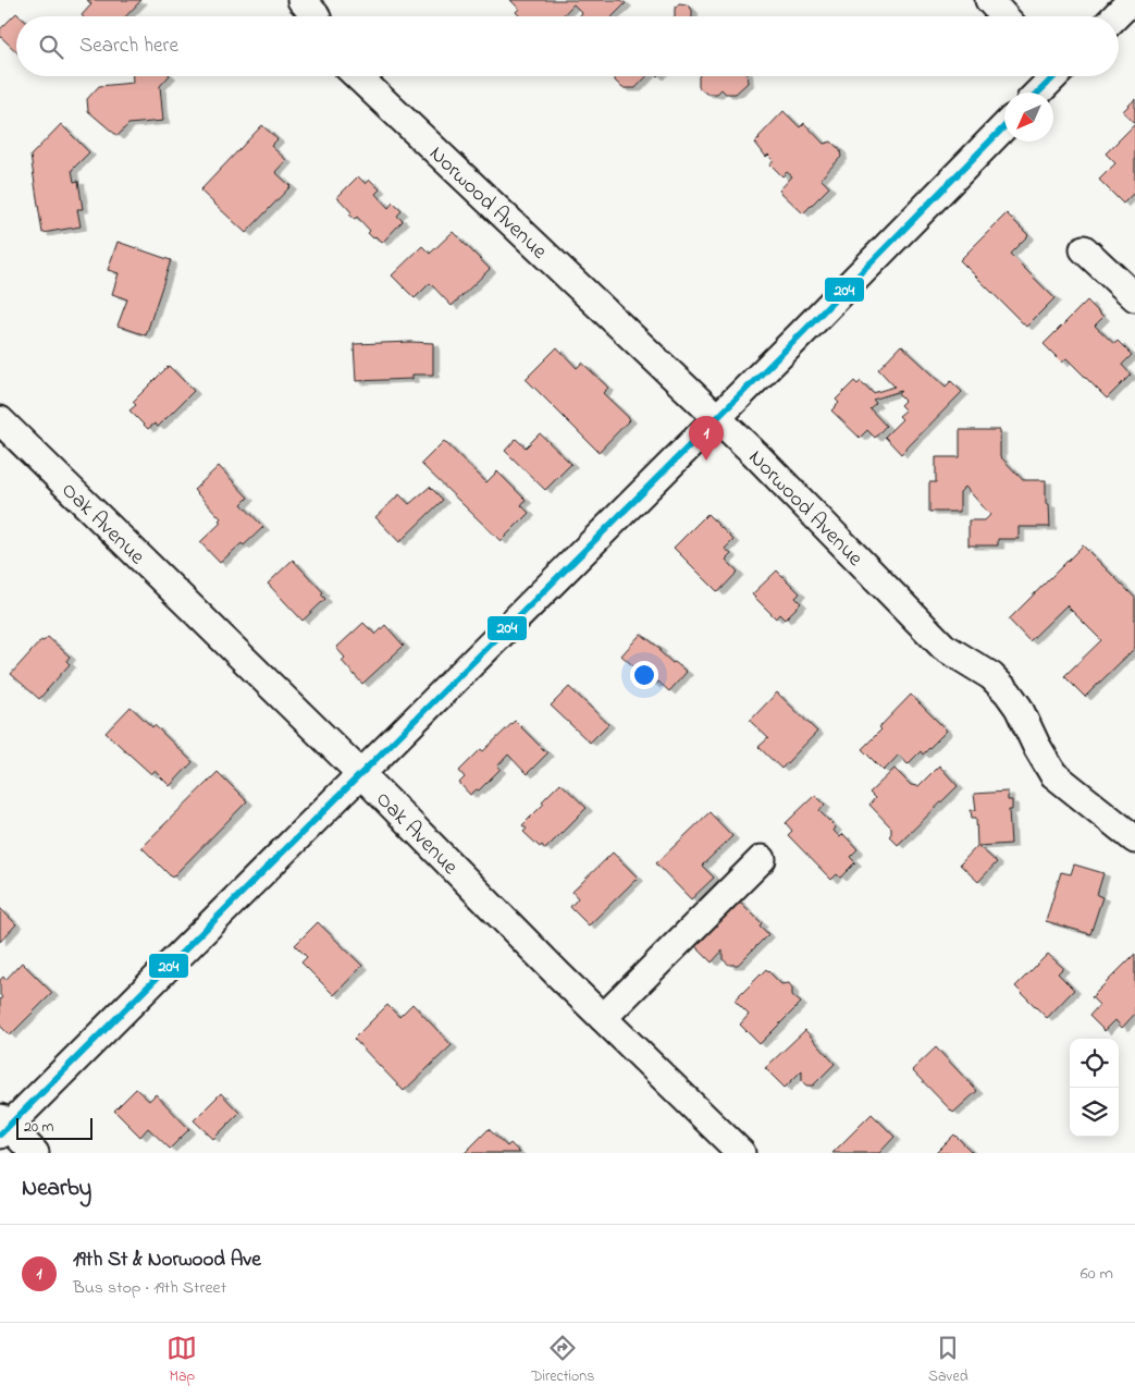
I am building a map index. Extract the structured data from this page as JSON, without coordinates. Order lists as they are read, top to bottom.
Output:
{
  "streets": {
    "street": ["Norwood Avenue", "Oak Avenue"]
  },
  "lines": ["transit line 204"],
  "scale_bar": "20 m",
  "north": "bottom left",
  "page": {
    "search": "Search here",
    "pins": "1",
    "scale": "20 m",
    "heading": "Nearby",
    "list": [
      {
        "mark": "1",
        "name": "19th St & Norwood Ave",
        "note": "Bus stop · 19th Street",
        "value": "60 m"
      }
    ],
    "nav": ["Map", "Directions", "Saved"]
  }
}
